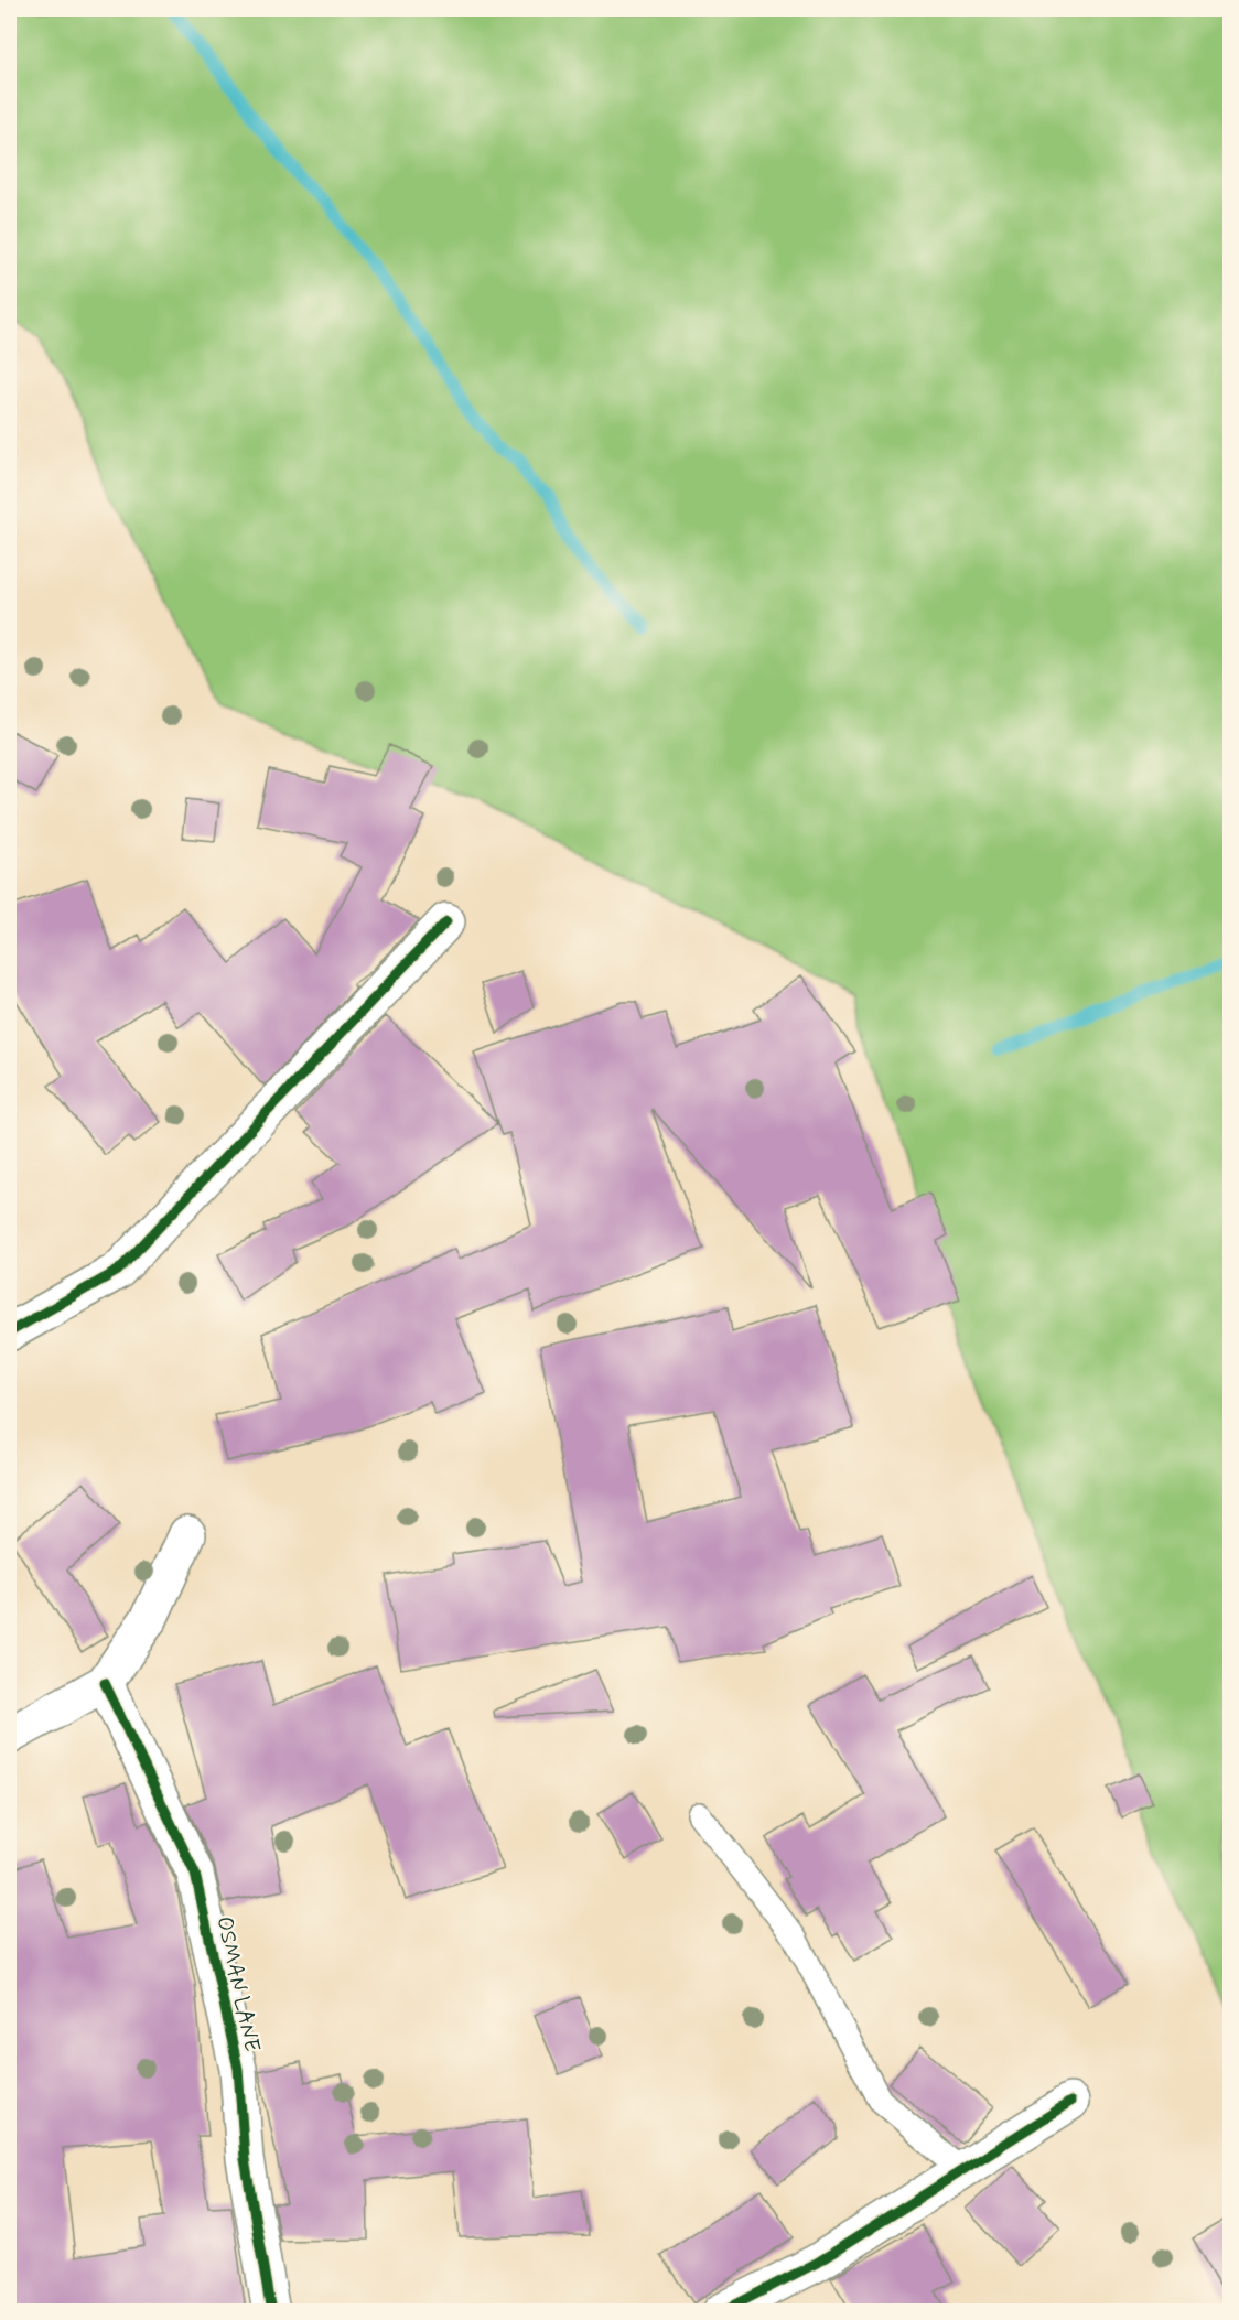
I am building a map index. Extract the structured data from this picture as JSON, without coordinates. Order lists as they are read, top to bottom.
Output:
{
  "streets": {
    "street": ["OSMAN LANE"]
  }
}
